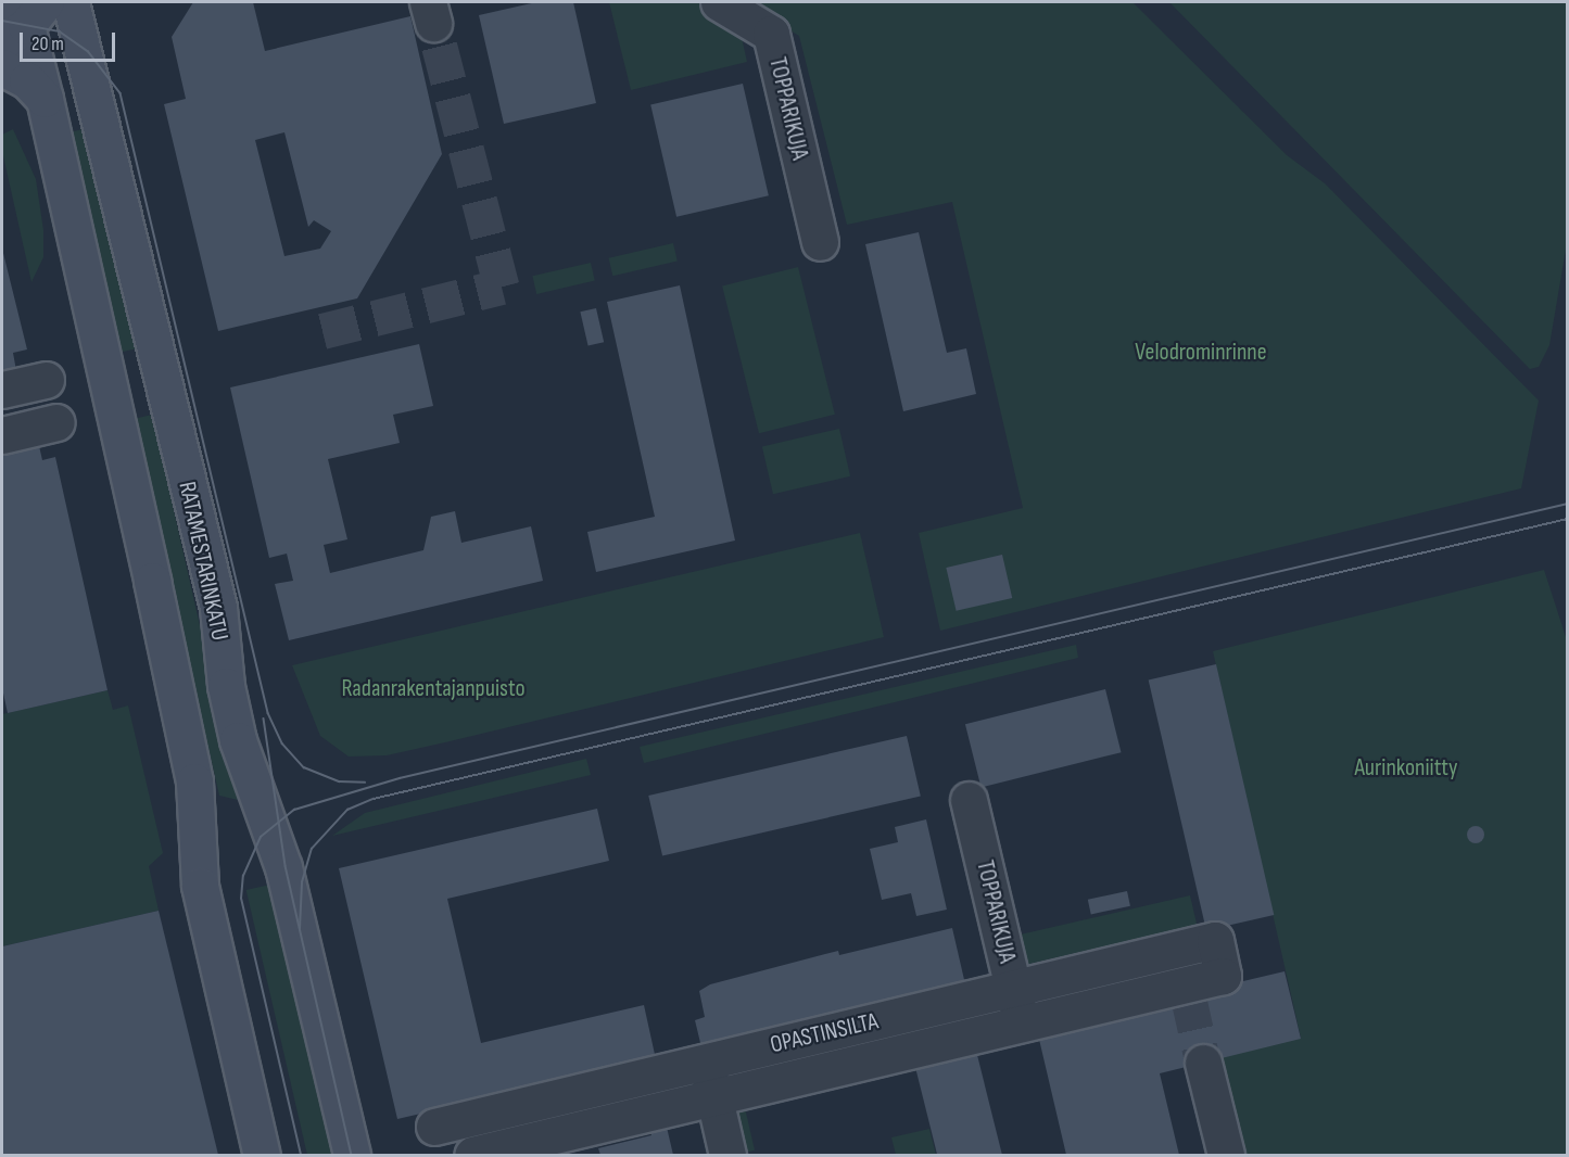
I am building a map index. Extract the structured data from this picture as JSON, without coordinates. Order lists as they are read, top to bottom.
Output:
{
  "streets": {
    "street": ["TOPPARIKUJA", "RATAMESTARINKATU", "OPASTINSILTA"]
  },
  "crossings": [
    ["TOPPARIKUJA", "OPASTINSILTA"]
  ],
  "parks": ["Velodrominrinne", "Radanrakentajanpuisto", "Aurinkoniitty"],
  "scale_bar": "20 m"
}
